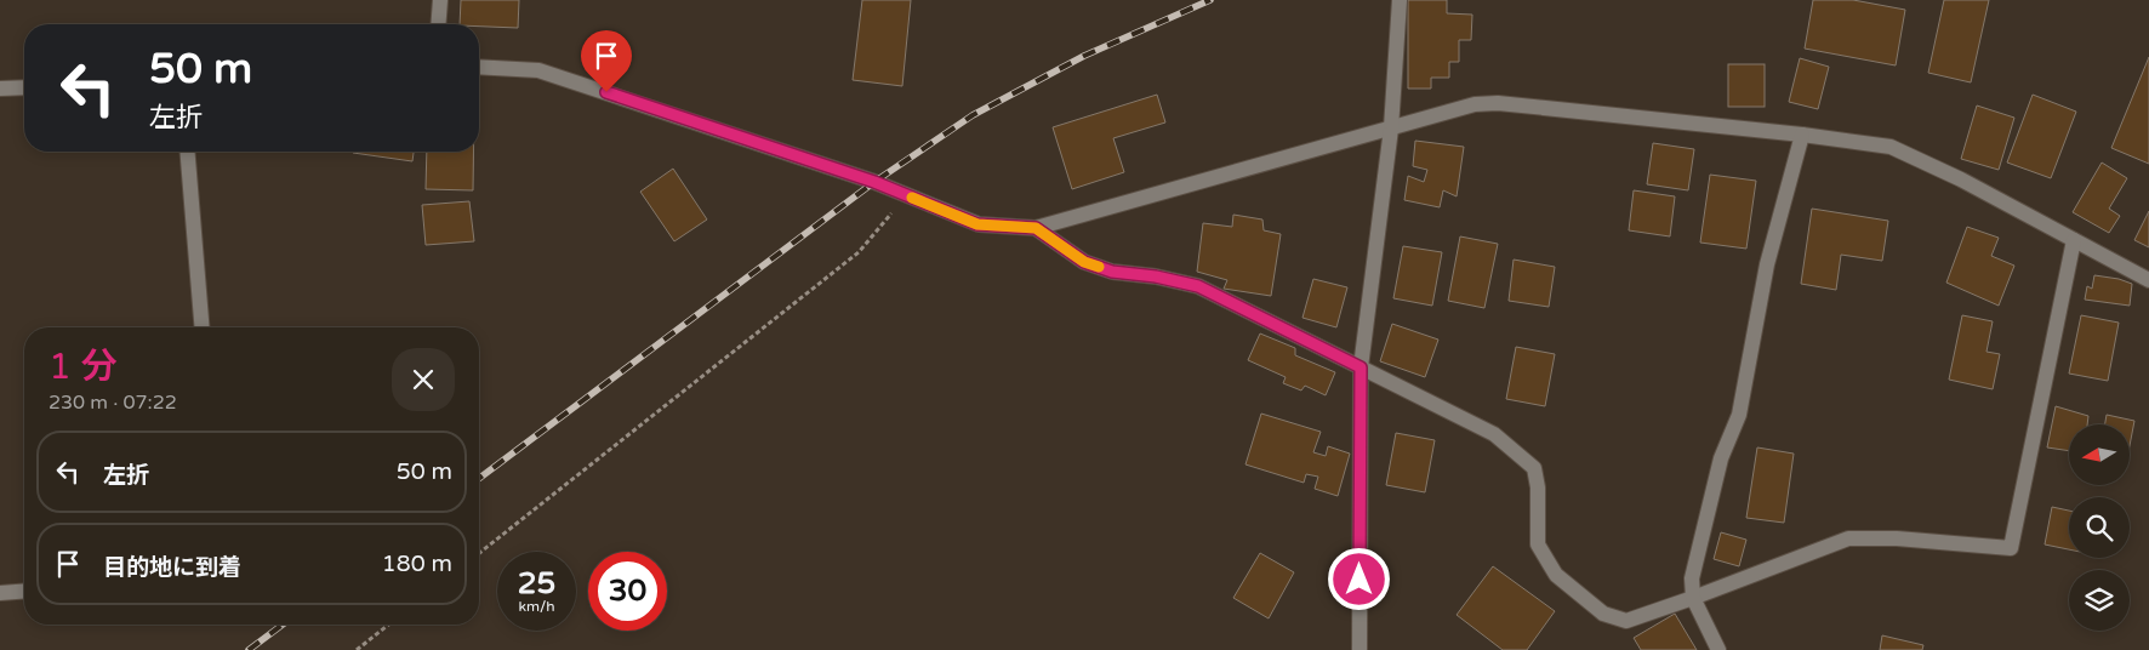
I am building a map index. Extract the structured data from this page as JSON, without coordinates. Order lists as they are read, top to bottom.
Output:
{
  "north": "left",
  "page": {
    "turn": ["50 m", "左折"],
    "heading": ["1 分", "230 m · 07:22"],
    "list": [
      {
        "name": "左折",
        "value": "50 m"
      },
      {
        "name": "目的地に到着",
        "value": "180 m"
      }
    ],
    "speed": "25 km/h",
    "limit": "30"
  }
}
